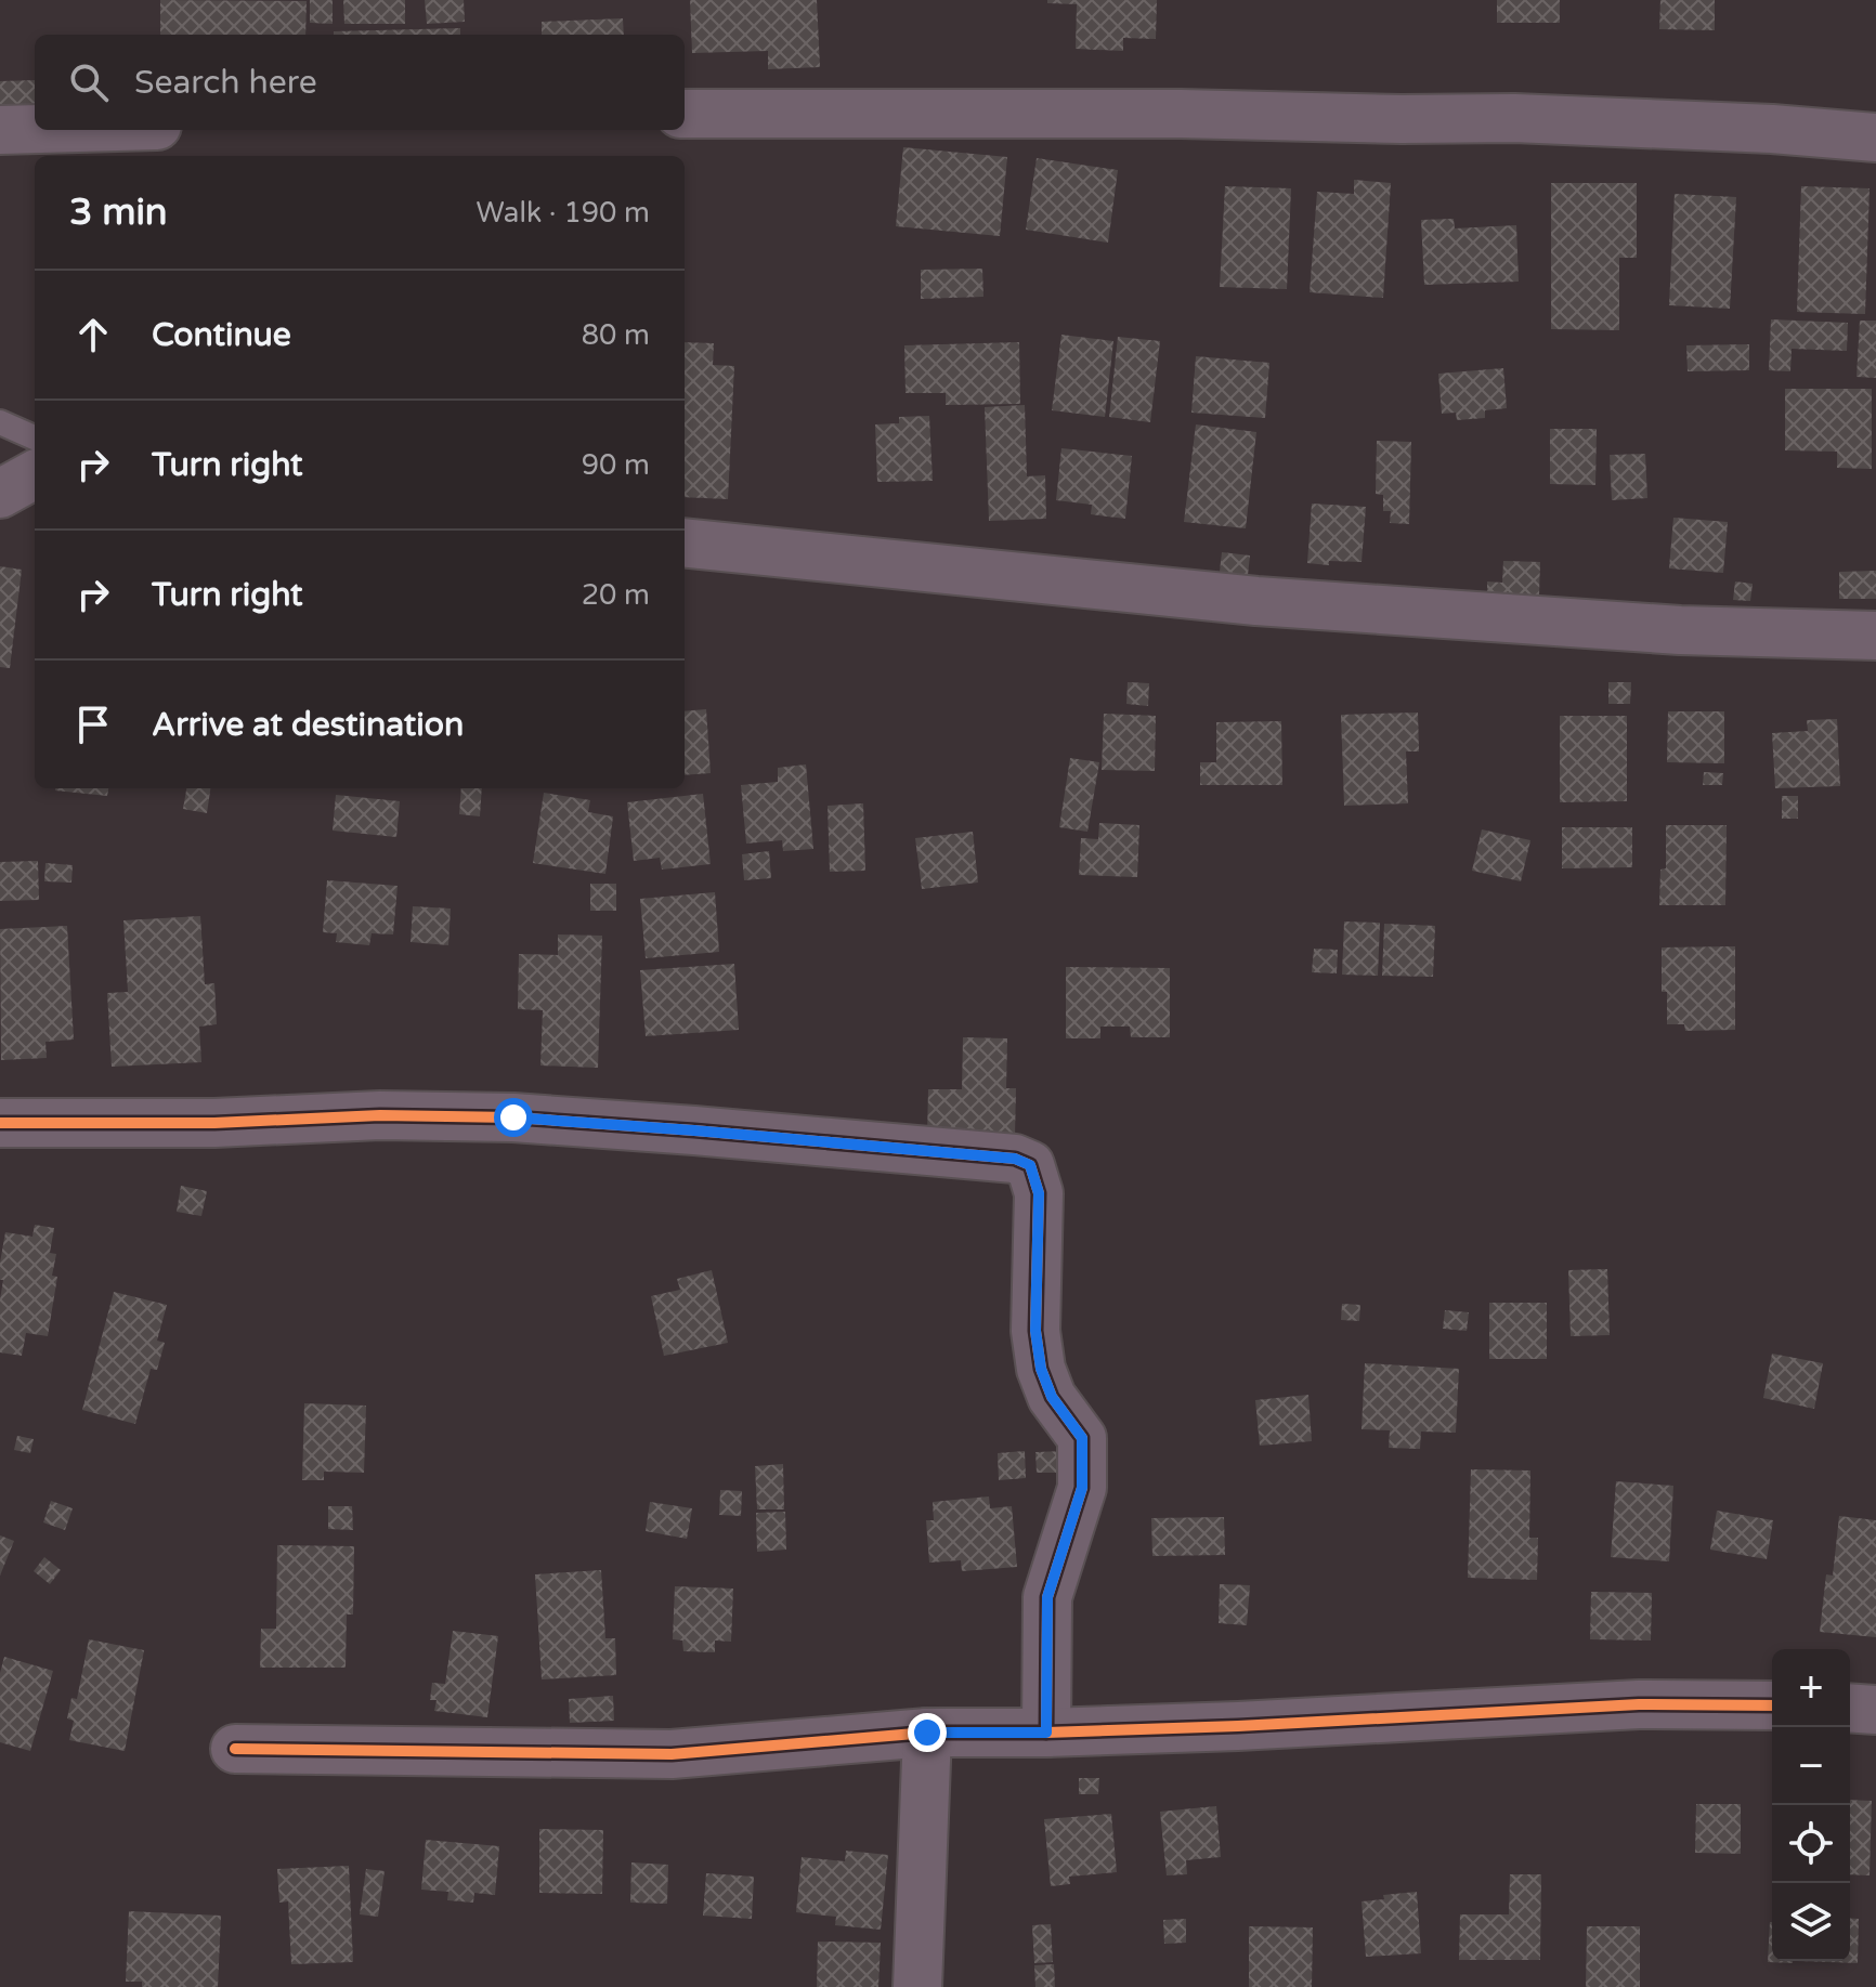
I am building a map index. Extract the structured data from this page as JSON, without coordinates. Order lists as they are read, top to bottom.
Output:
{
  "page": {
    "search": "Search here",
    "heading": ["3 min", "Walk · 190 m"],
    "list": [
      ["Continue", "80 m"],
      ["Turn right", "90 m"],
      ["Turn right", "20 m"],
      "Arrive at destination"
    ],
    "map_buttons": ["+", "−"]
  }
}
